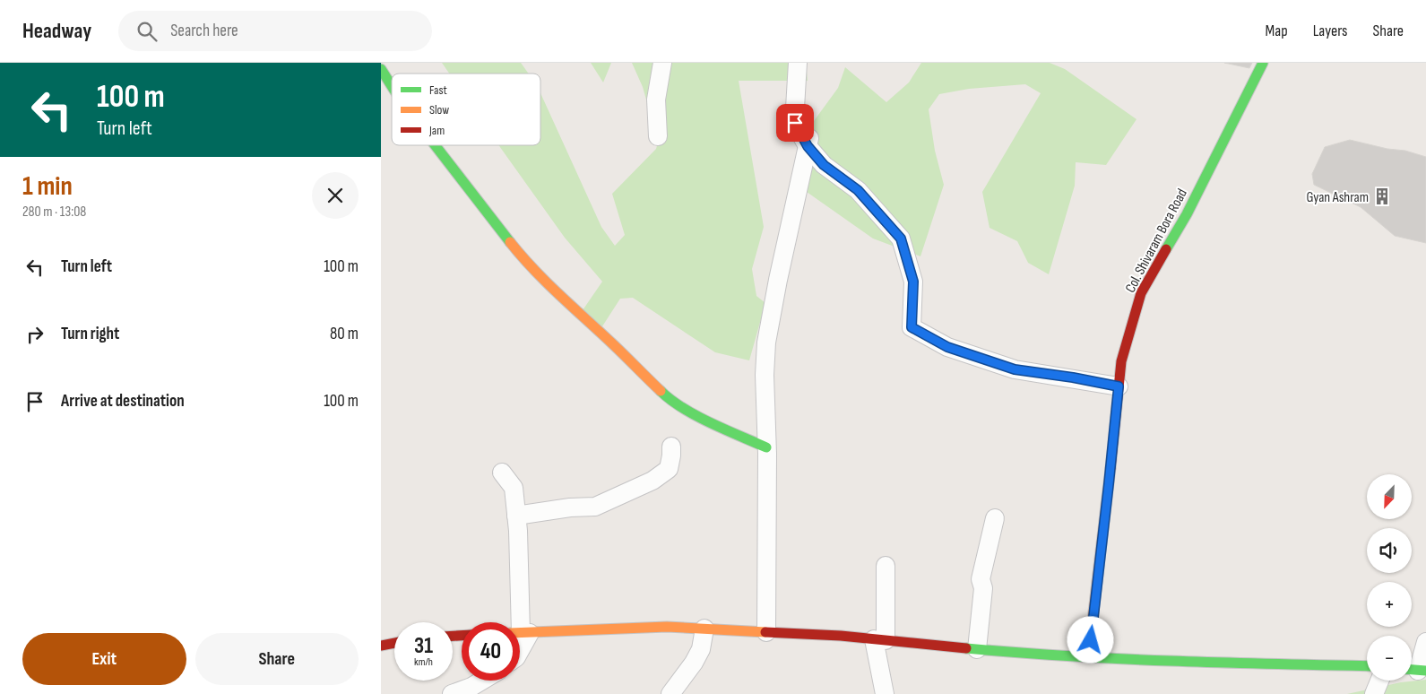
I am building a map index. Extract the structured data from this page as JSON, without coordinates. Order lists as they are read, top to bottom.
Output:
{
  "streets": {
    "street": ["Col. Shivaram Bora Road"]
  },
  "places": {
    "building": ["Gyan Ashram"]
  },
  "legend": ["Fast", "Slow", "Jam"],
  "north": "bottom left",
  "page": {
    "header": "Headway",
    "search": "Search here",
    "nav": ["Map", "Layers", "Share"],
    "turn": ["100 m", "Turn left"],
    "heading": ["1 min", "280 m · 13:08"],
    "list": [
      {
        "name": "Turn left",
        "value": "100 m"
      },
      {
        "name": "Turn right",
        "value": "80 m"
      },
      {
        "name": "Arrive at destination",
        "value": "100 m"
      }
    ],
    "map_buttons": ["+", "−"],
    "speed": "31 km/h",
    "limit": "40",
    "buttons": ["Exit", "Share"]
  }
}
